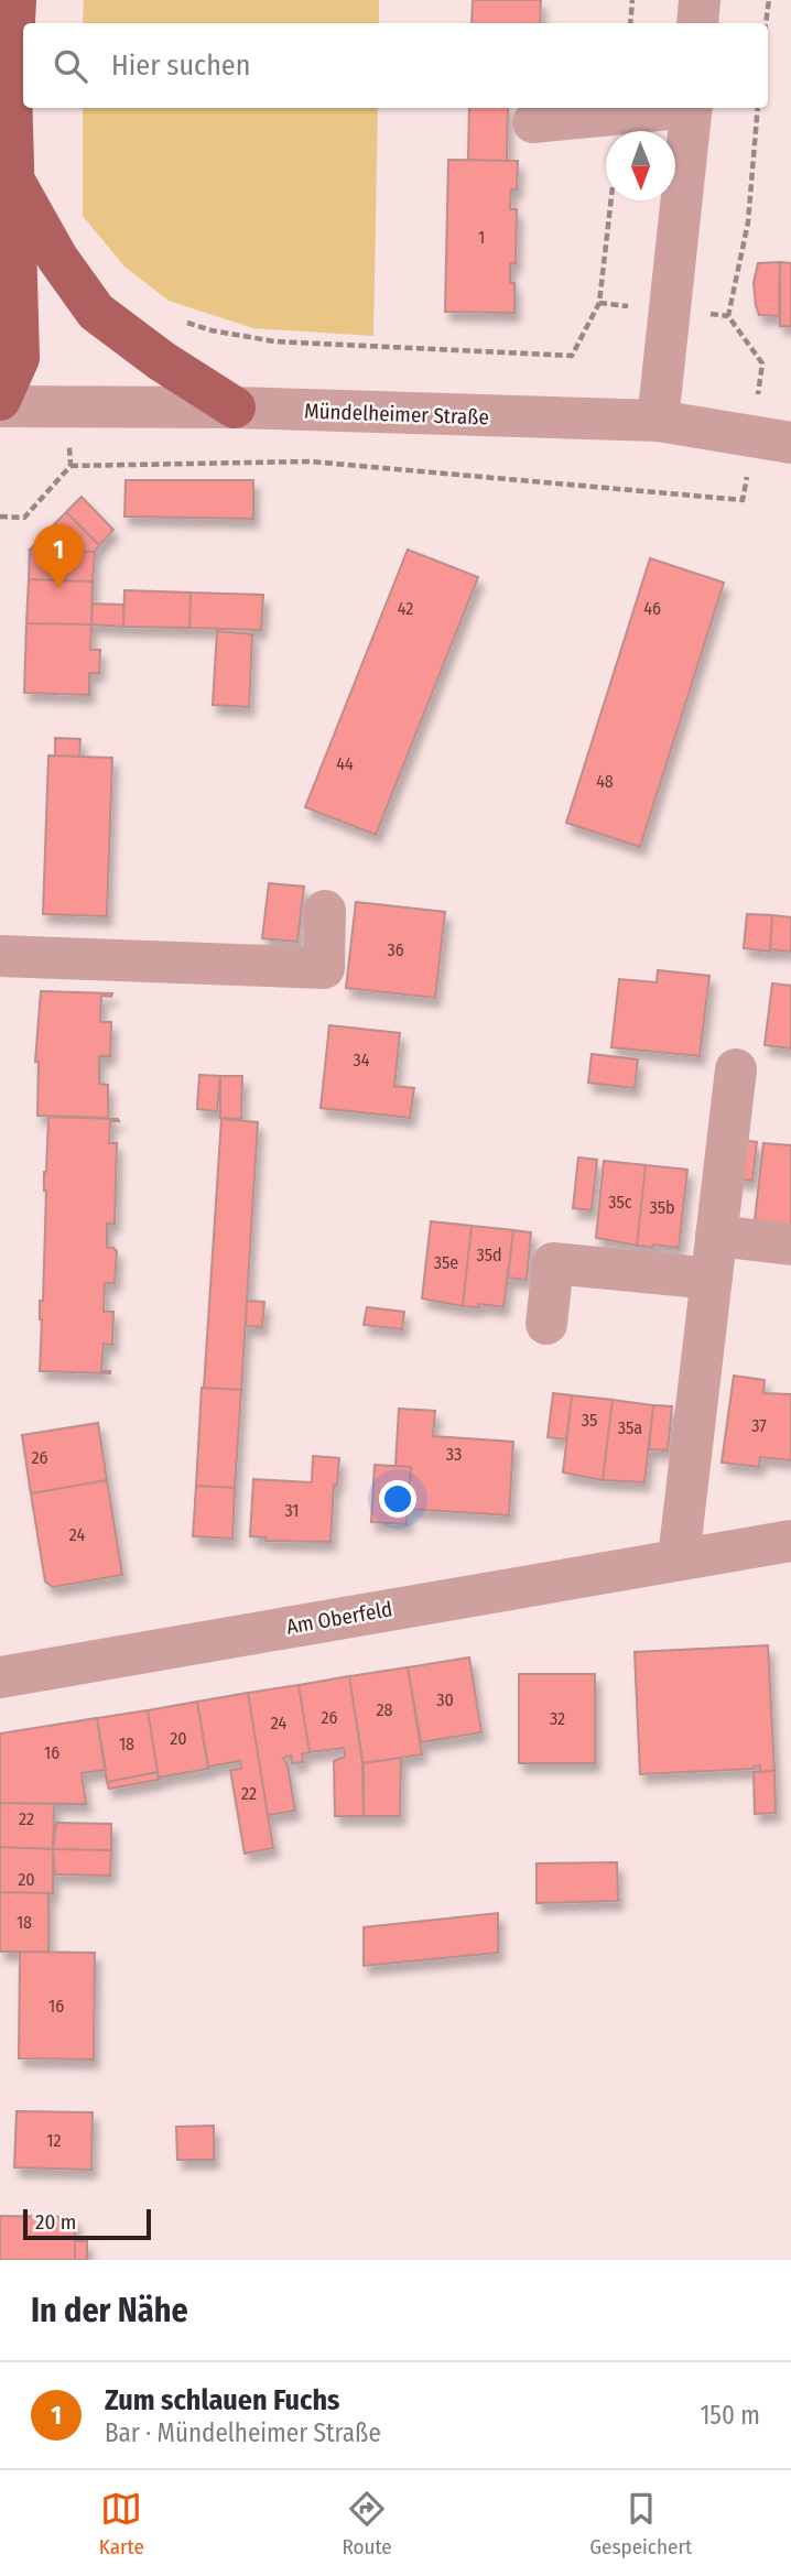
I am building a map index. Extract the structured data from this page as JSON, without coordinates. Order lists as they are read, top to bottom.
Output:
{
  "streets": {
    "street": ["Mündelheimer Straße", "Am Oberfeld"]
  },
  "house_numbers": [
    "1",
    "42",
    "46",
    "44",
    "48",
    "36",
    "34",
    "35c",
    "35b",
    "35d",
    "35e",
    "35",
    "37",
    "35a",
    "33",
    "26",
    "31",
    "24",
    "30",
    "28",
    "26",
    "32",
    "24",
    "20",
    "18",
    "16",
    "22",
    "22",
    "20",
    "18",
    "16",
    "12"
  ],
  "scale_bar": "20 m",
  "north": "bottom",
  "page": {
    "search": "Hier suchen",
    "pins": "1",
    "scale": "20 m",
    "heading": "In der Nähe",
    "list": [
      {
        "mark": "1",
        "name": "Zum schlauen Fuchs",
        "note": "Bar · Mündelheimer Straße",
        "value": "150 m"
      }
    ],
    "nav": ["Karte", "Route", "Gespeichert"]
  }
}
